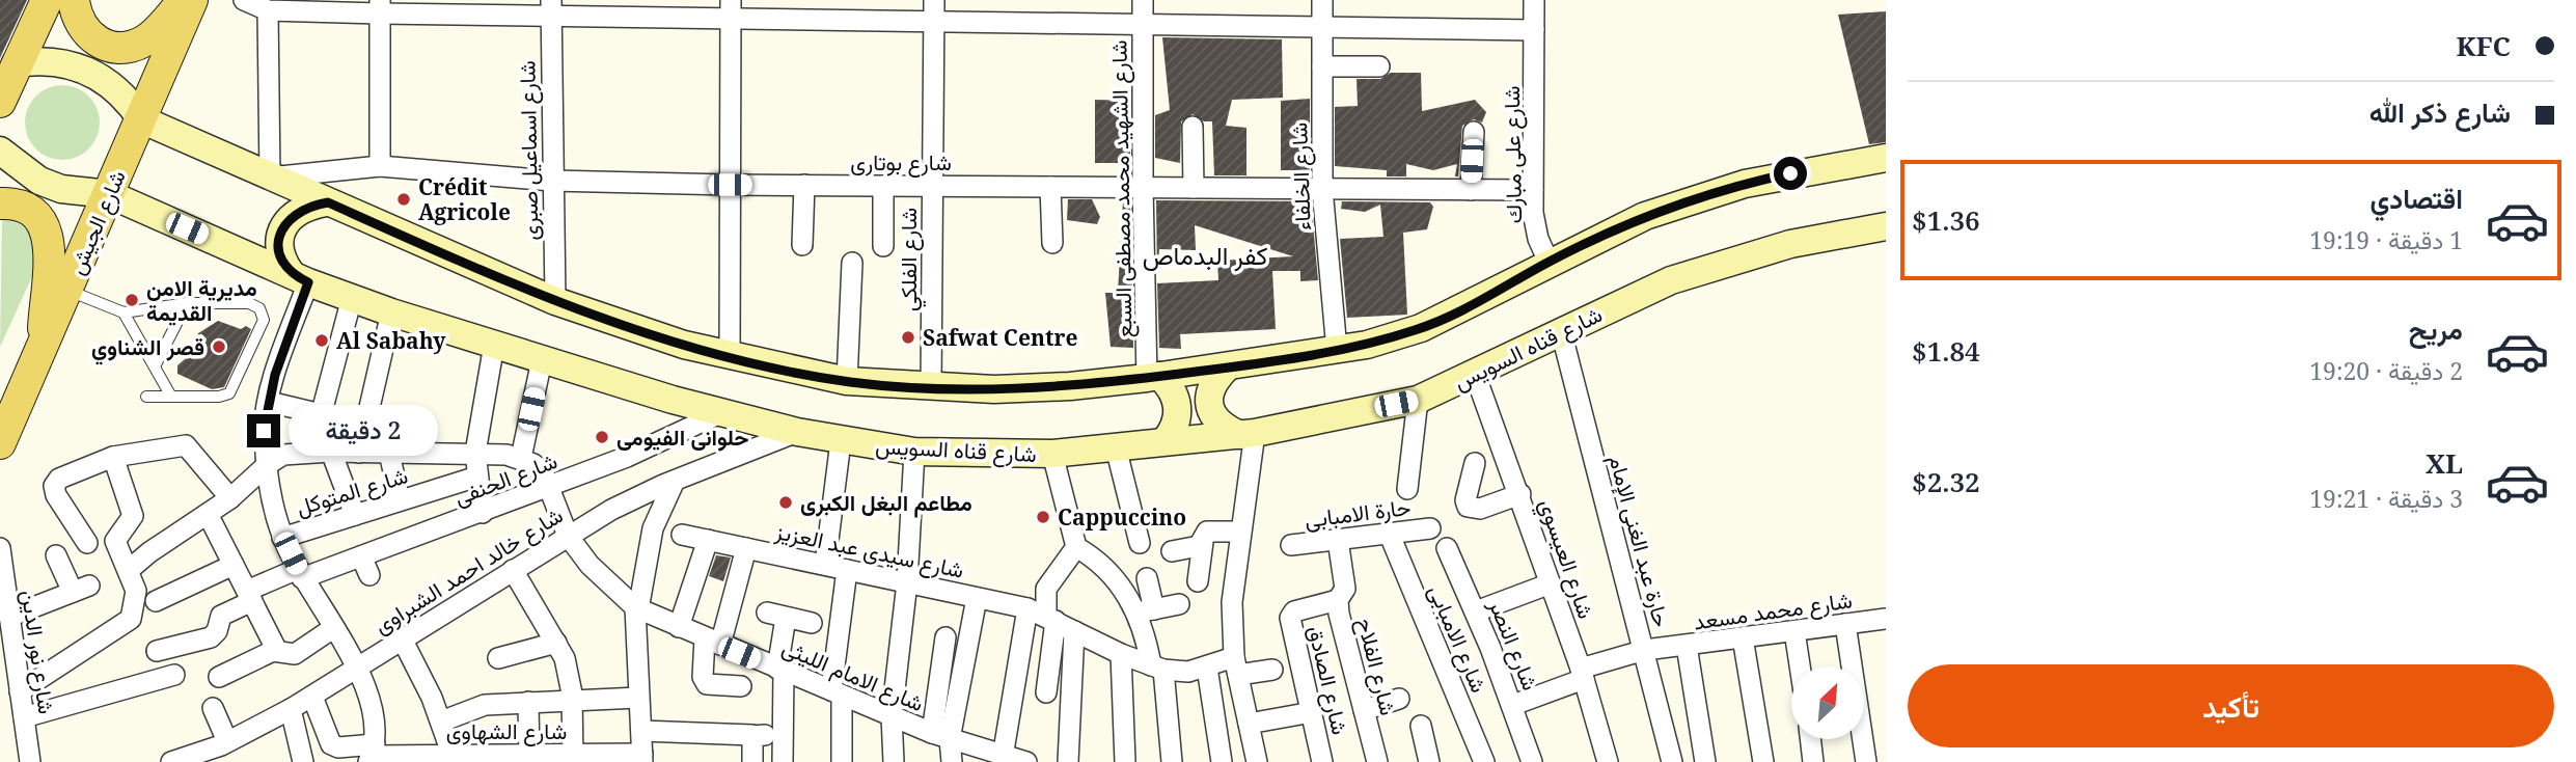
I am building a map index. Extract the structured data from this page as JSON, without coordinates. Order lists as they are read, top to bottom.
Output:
{
  "streets": {
    "main road": ["شارع الجيش", "شارع قناه السويس"],
    "street": [
      "شارع اسماعيل صبرى",
      "شارع على مبارك",
      "شارع بوتارى",
      "شارع الخلفاء",
      "شارع الشهيد محمد مصطفى السبع",
      "شارع الفلكي",
      "شارع الحنفى",
      "شارع المتوكل",
      "حارة الامبابى",
      "حارة عبد الغنى الإمام",
      "شارع سيدى عبد العزيز",
      "شارع العيسوي",
      "شارع خالد احمد الشبراوى",
      "شارع محمد مسعد",
      "شارع الامبابى",
      "شارع النصر",
      "شارع نور الدين",
      "شارع الفلاح",
      "شارع الامام الليثى",
      "شارع الصادق",
      "شارع الشهاوى"
    ]
  },
  "crossings": [
    ["شارع اسماعيل صبرى", "شارع بوتارى"],
    ["شارع على مبارك", "شارع بوتارى"],
    ["شارع بوتارى", "شارع الخلفاء"],
    ["شارع بوتارى", "شارع الشهيد محمد مصطفى السبع"],
    ["شارع بوتارى", "شارع الفلكي"],
    ["شارع الجيش", "شارع قناه السويس"],
    ["شارع قناه السويس", "شارع الحنفى"],
    ["شارع قناه السويس", "حارة عبد الغنى الإمام"],
    ["شارع قناه السويس", "شارع العيسوي"],
    ["شارع قناه السويس", "شارع خالد احمد الشبراوى"],
    ["شارع الحنفى", "شارع الامام الليثى"],
    ["حارة الامبابى", "شارع الامبابى"],
    ["حارة الامبابى", "شارع الفلاح"],
    ["حارة عبد الغنى الإمام", "شارع محمد مسعد"],
    ["شارع العيسوي", "شارع محمد مسعد"],
    ["شارع خالد احمد الشبراوى", "شارع الامام الليثى"],
    ["شارع خالد احمد الشبراوى", "شارع الشهاوى"],
    ["شارع محمد مسعد", "شارع النصر"],
    ["شارع الفلاح", "شارع الصادق"]
  ],
  "districts": ["كفر البدماص"],
  "places": [
    "Crédit Agricole",
    "مديرية الامن القديمة",
    "Safwat Centre",
    "Al Sabahy",
    "قصر الشناوي",
    "حلوانى الفيومى",
    "مطاعم البغل الكبرى",
    "Cappuccino"
  ],
  "north": "top right",
  "page": {
    "banner": ["KFC", "شارع ذكر الله"],
    "list": [
      {
        "name": "اقتصادي",
        "note": "1 دقيقة · 19:19",
        "value": "$1.36"
      },
      {
        "name": "مريح",
        "note": "2 دقيقة · 19:20",
        "value": "$1.84"
      },
      {
        "name": "XL",
        "note": "3 دقيقة · 19:21",
        "value": "$2.32"
      }
    ],
    "bubble": "2 دقيقة",
    "buttons": "تأكيد"
  }
}
